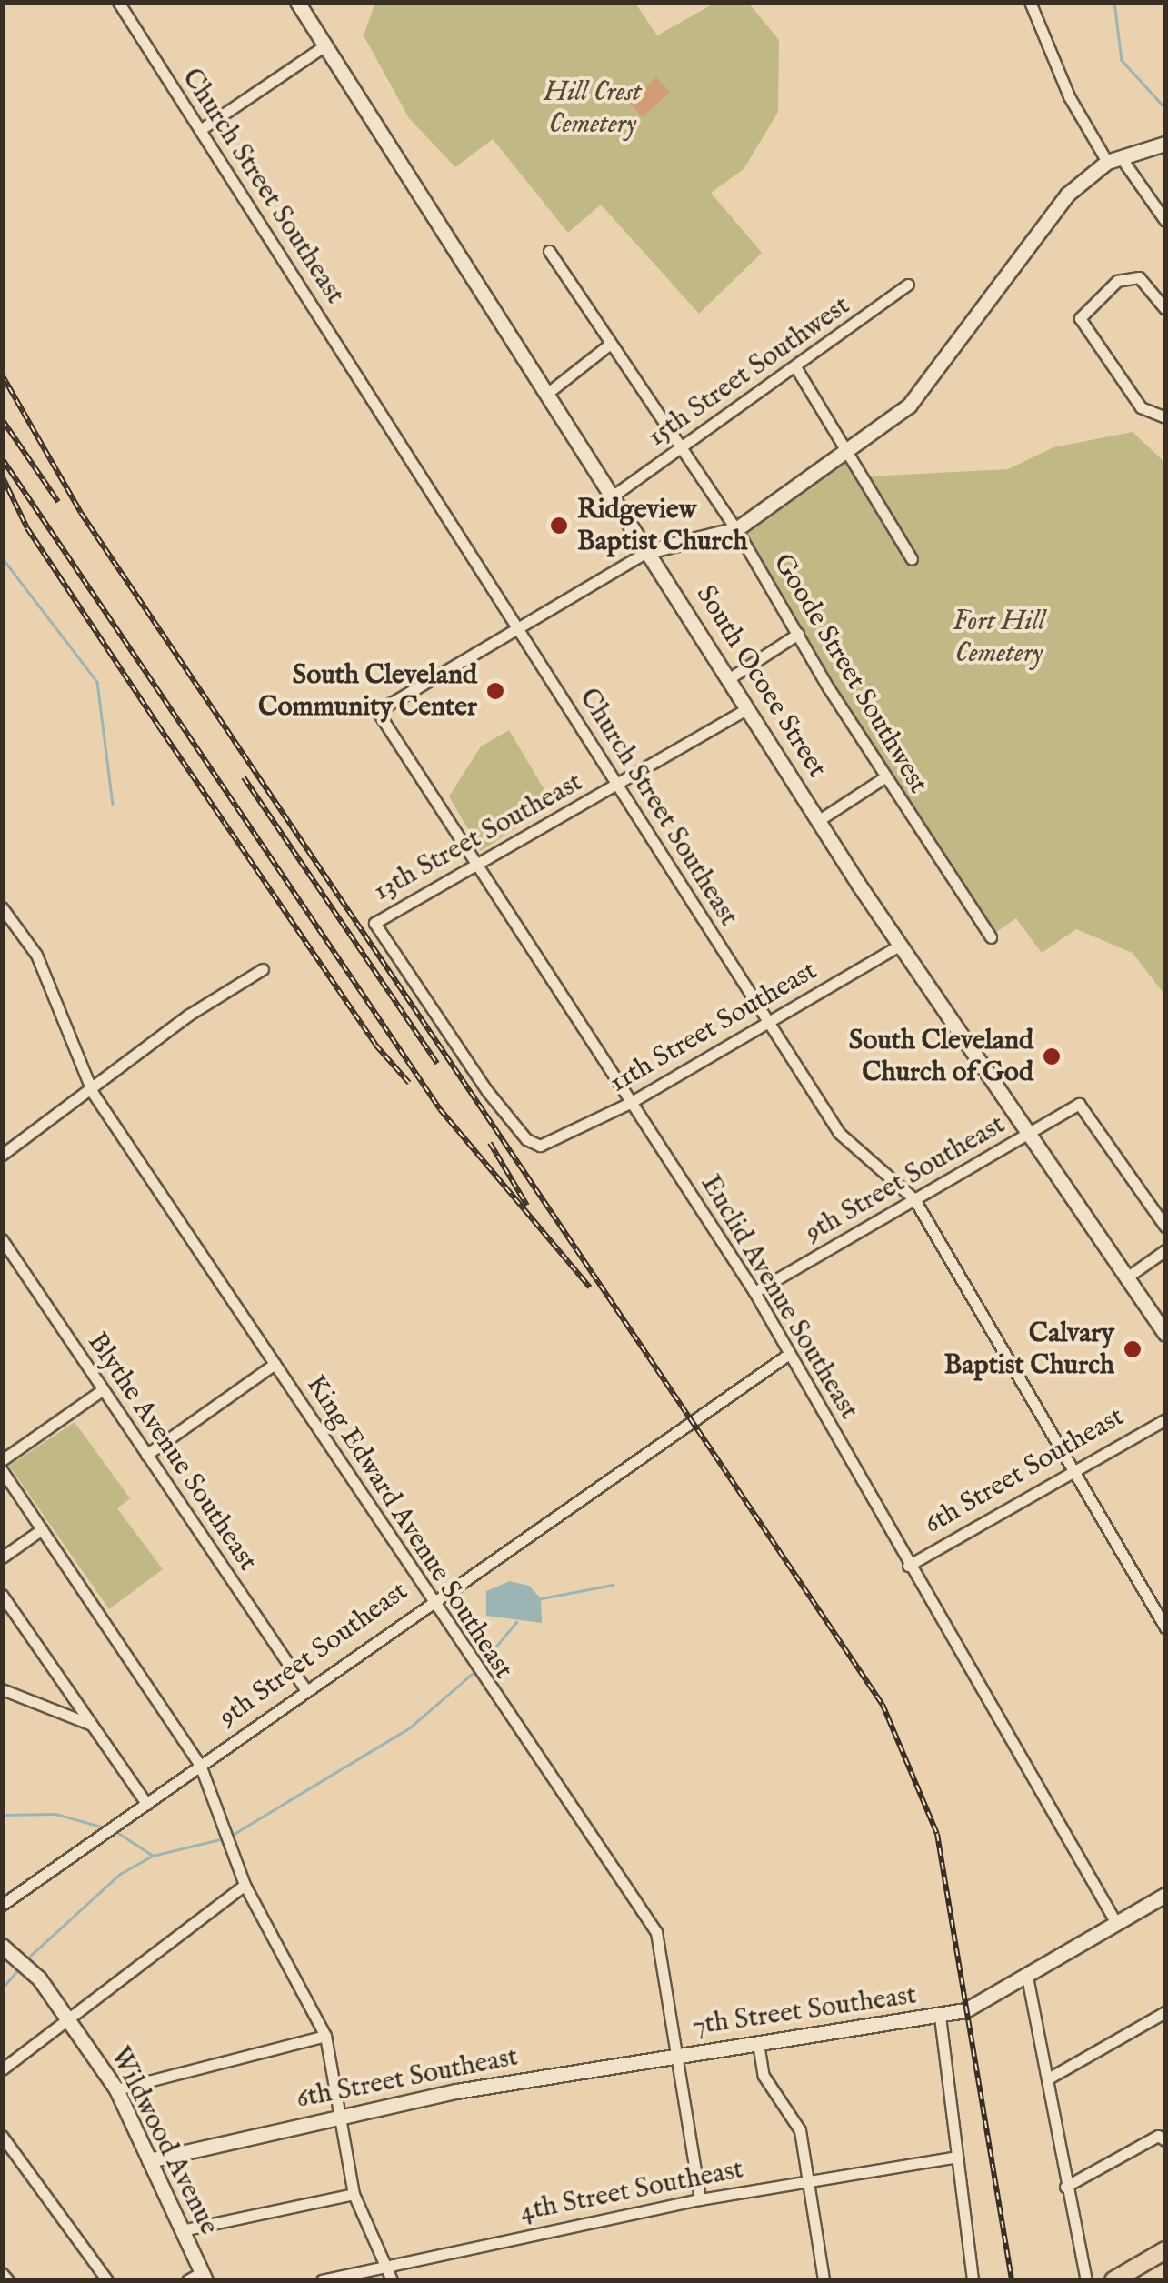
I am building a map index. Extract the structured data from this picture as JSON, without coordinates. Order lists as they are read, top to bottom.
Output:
{
  "streets": {
    "street": [
      "Church Street Southeast",
      "15th Street Southwest",
      "Goode Street Southwest",
      "South Ocoee Street",
      "13th Street Southeast",
      "11th Street Southeast",
      "9th Street Southeast",
      "Euclid Avenue Southeast",
      "Blythe Avenue Southeast",
      "6th Street Southeast",
      "King Edward Avenue Southeast",
      "7th Street Southeast",
      "Wildwood Avenue",
      "4th Street Southeast"
    ]
  },
  "crossings": [
    ["Church Street Southeast", "13th Street Southeast"],
    ["Church Street Southeast", "11th Street Southeast"],
    ["Church Street Southeast", "9th Street Southeast"],
    ["Church Street Southeast", "Euclid Avenue Southeast"],
    ["Church Street Southeast", "6th Street Southeast"],
    ["15th Street Southwest", "Goode Street Southwest"],
    ["15th Street Southwest", "South Ocoee Street"],
    ["South Ocoee Street", "13th Street Southeast"],
    ["South Ocoee Street", "11th Street Southeast"],
    ["South Ocoee Street", "9th Street Southeast"],
    ["13th Street Southeast", "11th Street Southeast"],
    ["13th Street Southeast", "Euclid Avenue Southeast"],
    ["11th Street Southeast", "Euclid Avenue Southeast"],
    ["9th Street Southeast", "Euclid Avenue Southeast"],
    ["9th Street Southeast", "Blythe Avenue Southeast"],
    ["9th Street Southeast", "King Edward Avenue Southeast"],
    ["Euclid Avenue Southeast", "6th Street Southeast"],
    ["Euclid Avenue Southeast", "7th Street Southeast"],
    ["6th Street Southeast", "King Edward Avenue Southeast"],
    ["6th Street Southeast", "7th Street Southeast"],
    ["6th Street Southeast", "Wildwood Avenue"],
    ["King Edward Avenue Southeast", "7th Street Southeast"],
    ["King Edward Avenue Southeast", "4th Street Southeast"]
  ],
  "parks": ["Hill Crest Cemetery", "Fort Hill Cemetery"],
  "places": [
    "Ridgeview Baptist Church",
    "South Cleveland Community Center",
    "South Cleveland Church of God",
    "Calvary Baptist Church"
  ]
}
